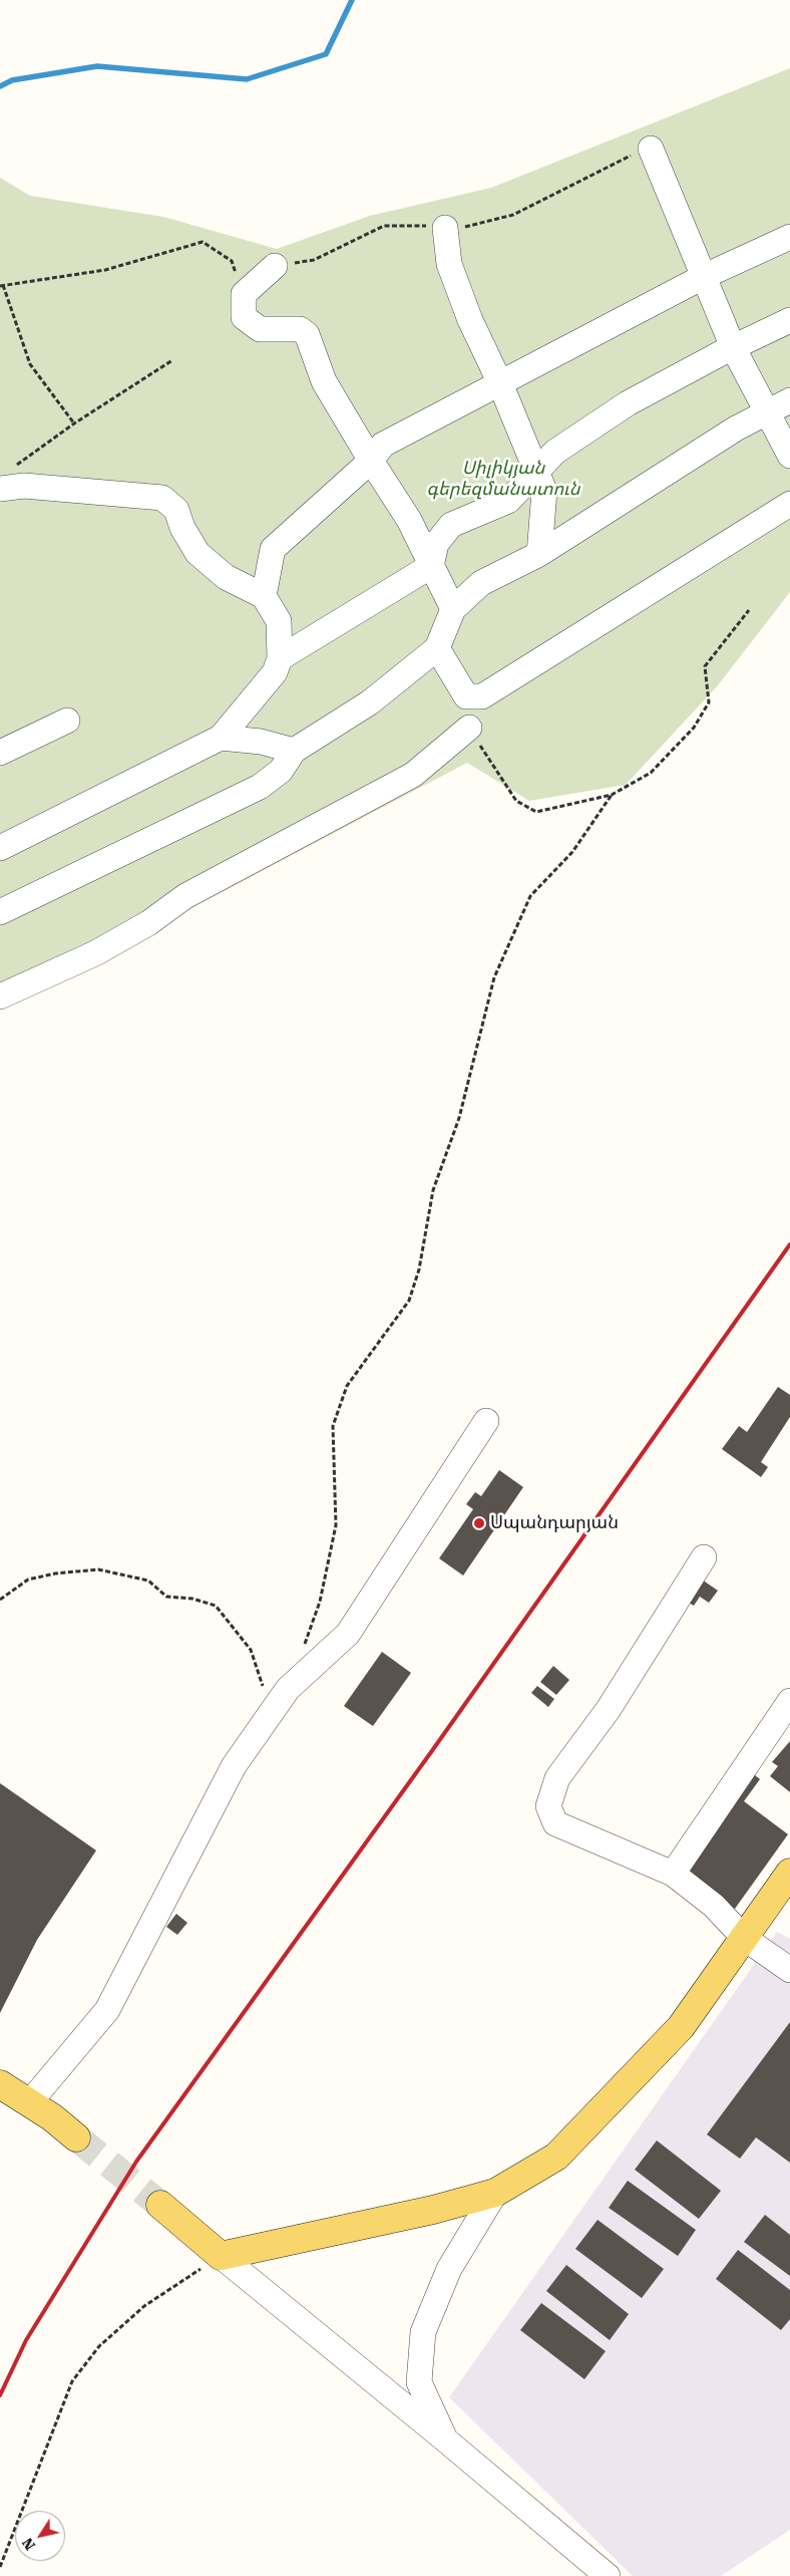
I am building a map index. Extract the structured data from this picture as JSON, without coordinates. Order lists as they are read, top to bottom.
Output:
{
  "parks": ["Սիլիկյան գերեզմանատուն"],
  "places": ["Սպանդարյան"],
  "north": "bottom left"
}
